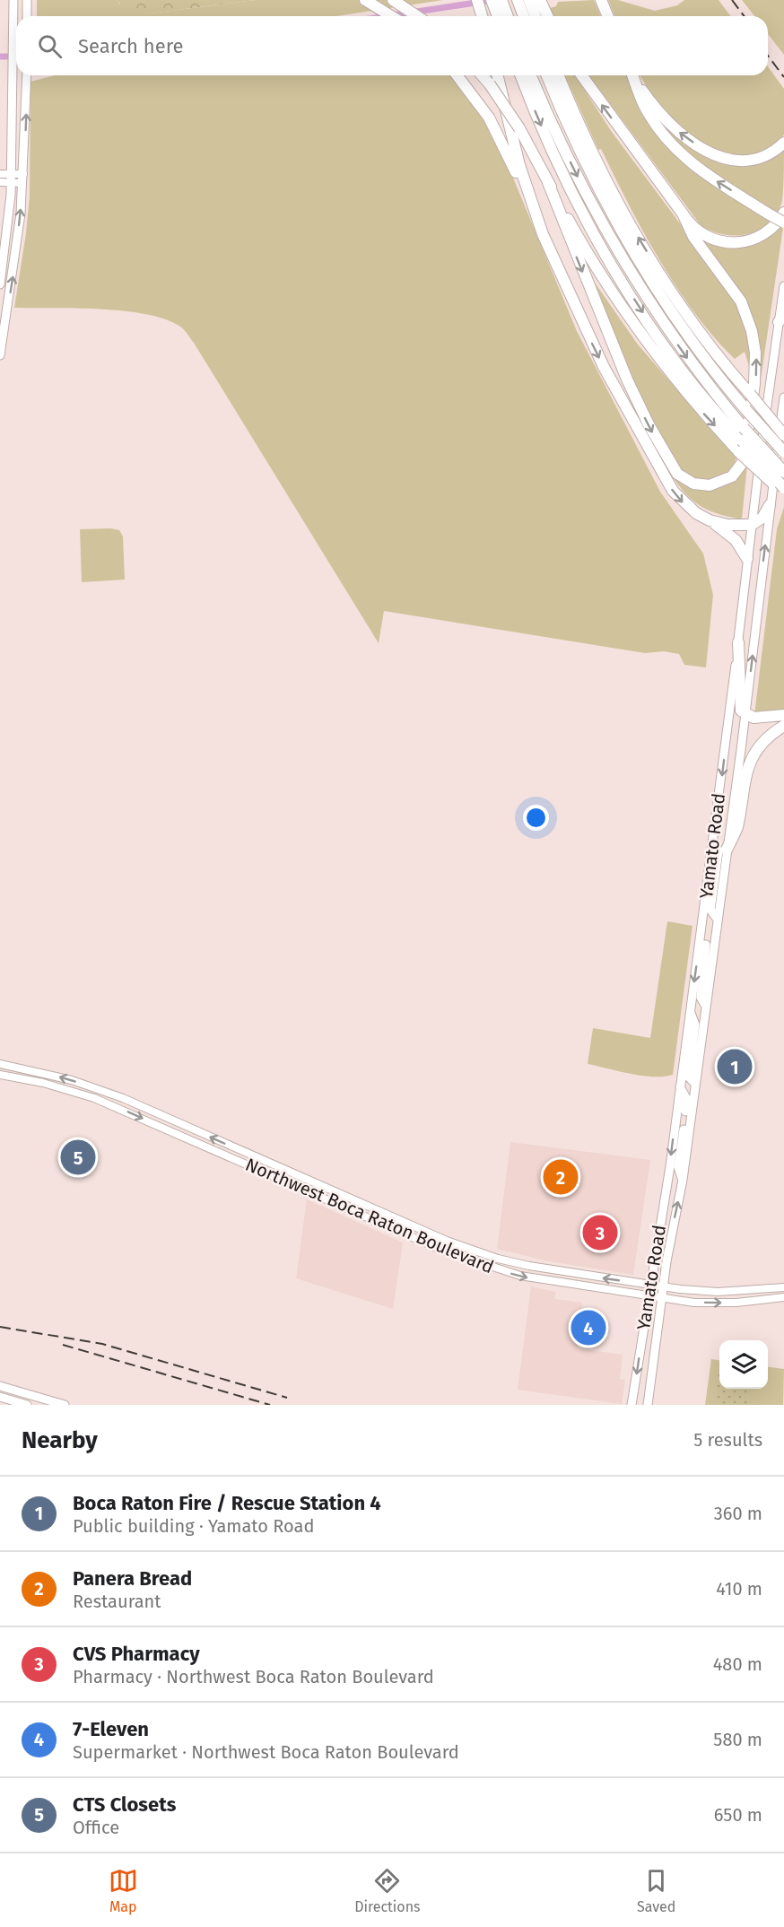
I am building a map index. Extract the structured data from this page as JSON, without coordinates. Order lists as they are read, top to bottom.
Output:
{
  "streets": {
    "main road": ["Yamato Road"],
    "street": ["Northwest Boca Raton Boulevard"]
  },
  "crossings": [
    ["Yamato Road", "Northwest Boca Raton Boulevard"]
  ],
  "page": {
    "search": "Search here",
    "pins": [
      "1",
      "5",
      "2",
      "3",
      "4"
    ],
    "heading": ["Nearby", "5 results"],
    "list": [
      {
        "mark": "1",
        "name": "Boca Raton Fire / Rescue Station 4",
        "note": "Public building · Yamato Road",
        "value": "360 m"
      },
      {
        "mark": "2",
        "name": "Panera Bread",
        "note": "Restaurant",
        "value": "410 m"
      },
      {
        "mark": "3",
        "name": "CVS Pharmacy",
        "note": "Pharmacy · Northwest Boca Raton Boulevard",
        "value": "480 m"
      },
      {
        "mark": "4",
        "name": "7-Eleven",
        "note": "Supermarket · Northwest Boca Raton Boulevard",
        "value": "580 m"
      },
      {
        "mark": "5",
        "name": "CTS Closets",
        "note": "Office",
        "value": "650 m"
      }
    ],
    "nav": ["Map", "Directions", "Saved"]
  }
}
